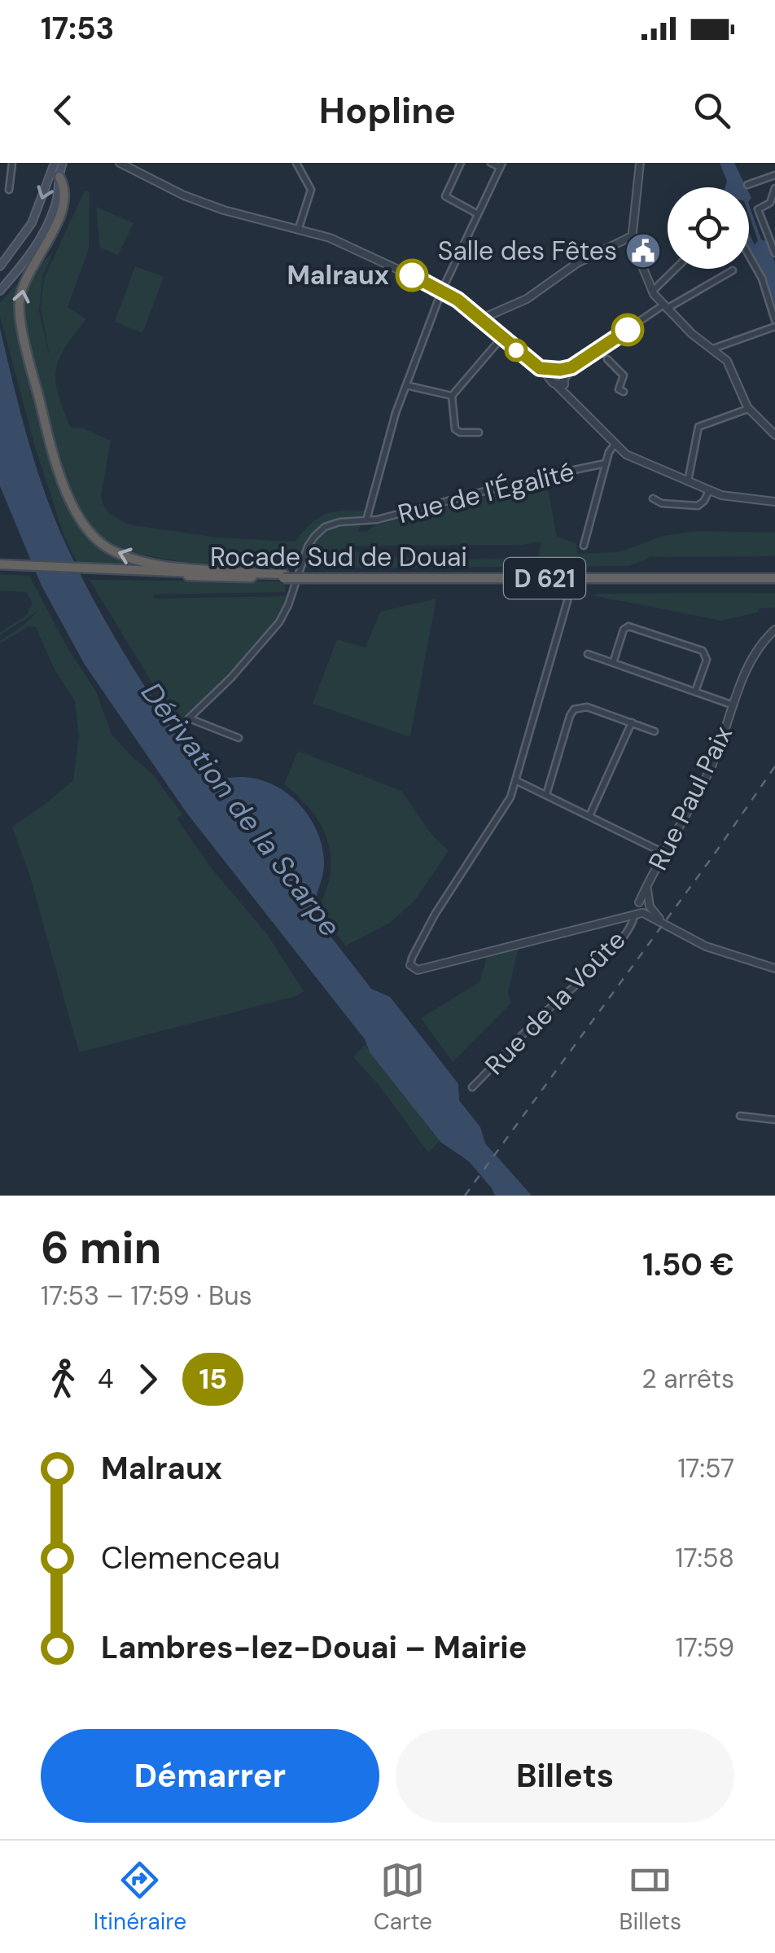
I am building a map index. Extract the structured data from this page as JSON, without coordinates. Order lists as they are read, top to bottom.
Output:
{
  "streets": {
    "highway": ["Rocade Sud de Douai", "D 621"],
    "street": ["Rue de l'Égalité", "Rue Paul Paix", "Rue de la Voûte"]
  },
  "crossings": [
    ["Rue Paul Paix", "Rue de la Voûte"]
  ],
  "water": ["Dérivation de la Scarpe"],
  "places": {
    "public building": ["Salle des Fêtes"],
    "other": ["Malraux"]
  },
  "lines": ["bus line 15"],
  "page": {
    "status": "17:53",
    "header": "Hopline",
    "heading": ["6 min", "17:53 – 17:59 · Bus", "1.50 €"],
    "legs": ["4", "15", "2 arrêts"],
    "list": [
      {
        "name": "Malraux",
        "value": "17:57"
      },
      {
        "name": "Clemenceau",
        "value": "17:58"
      },
      {
        "name": "Lambres-lez-Douai – Mairie",
        "value": "17:59"
      }
    ],
    "buttons": ["Démarrer", "Billets"],
    "tabs": ["Itinéraire", "Carte", "Billets"]
  }
}
